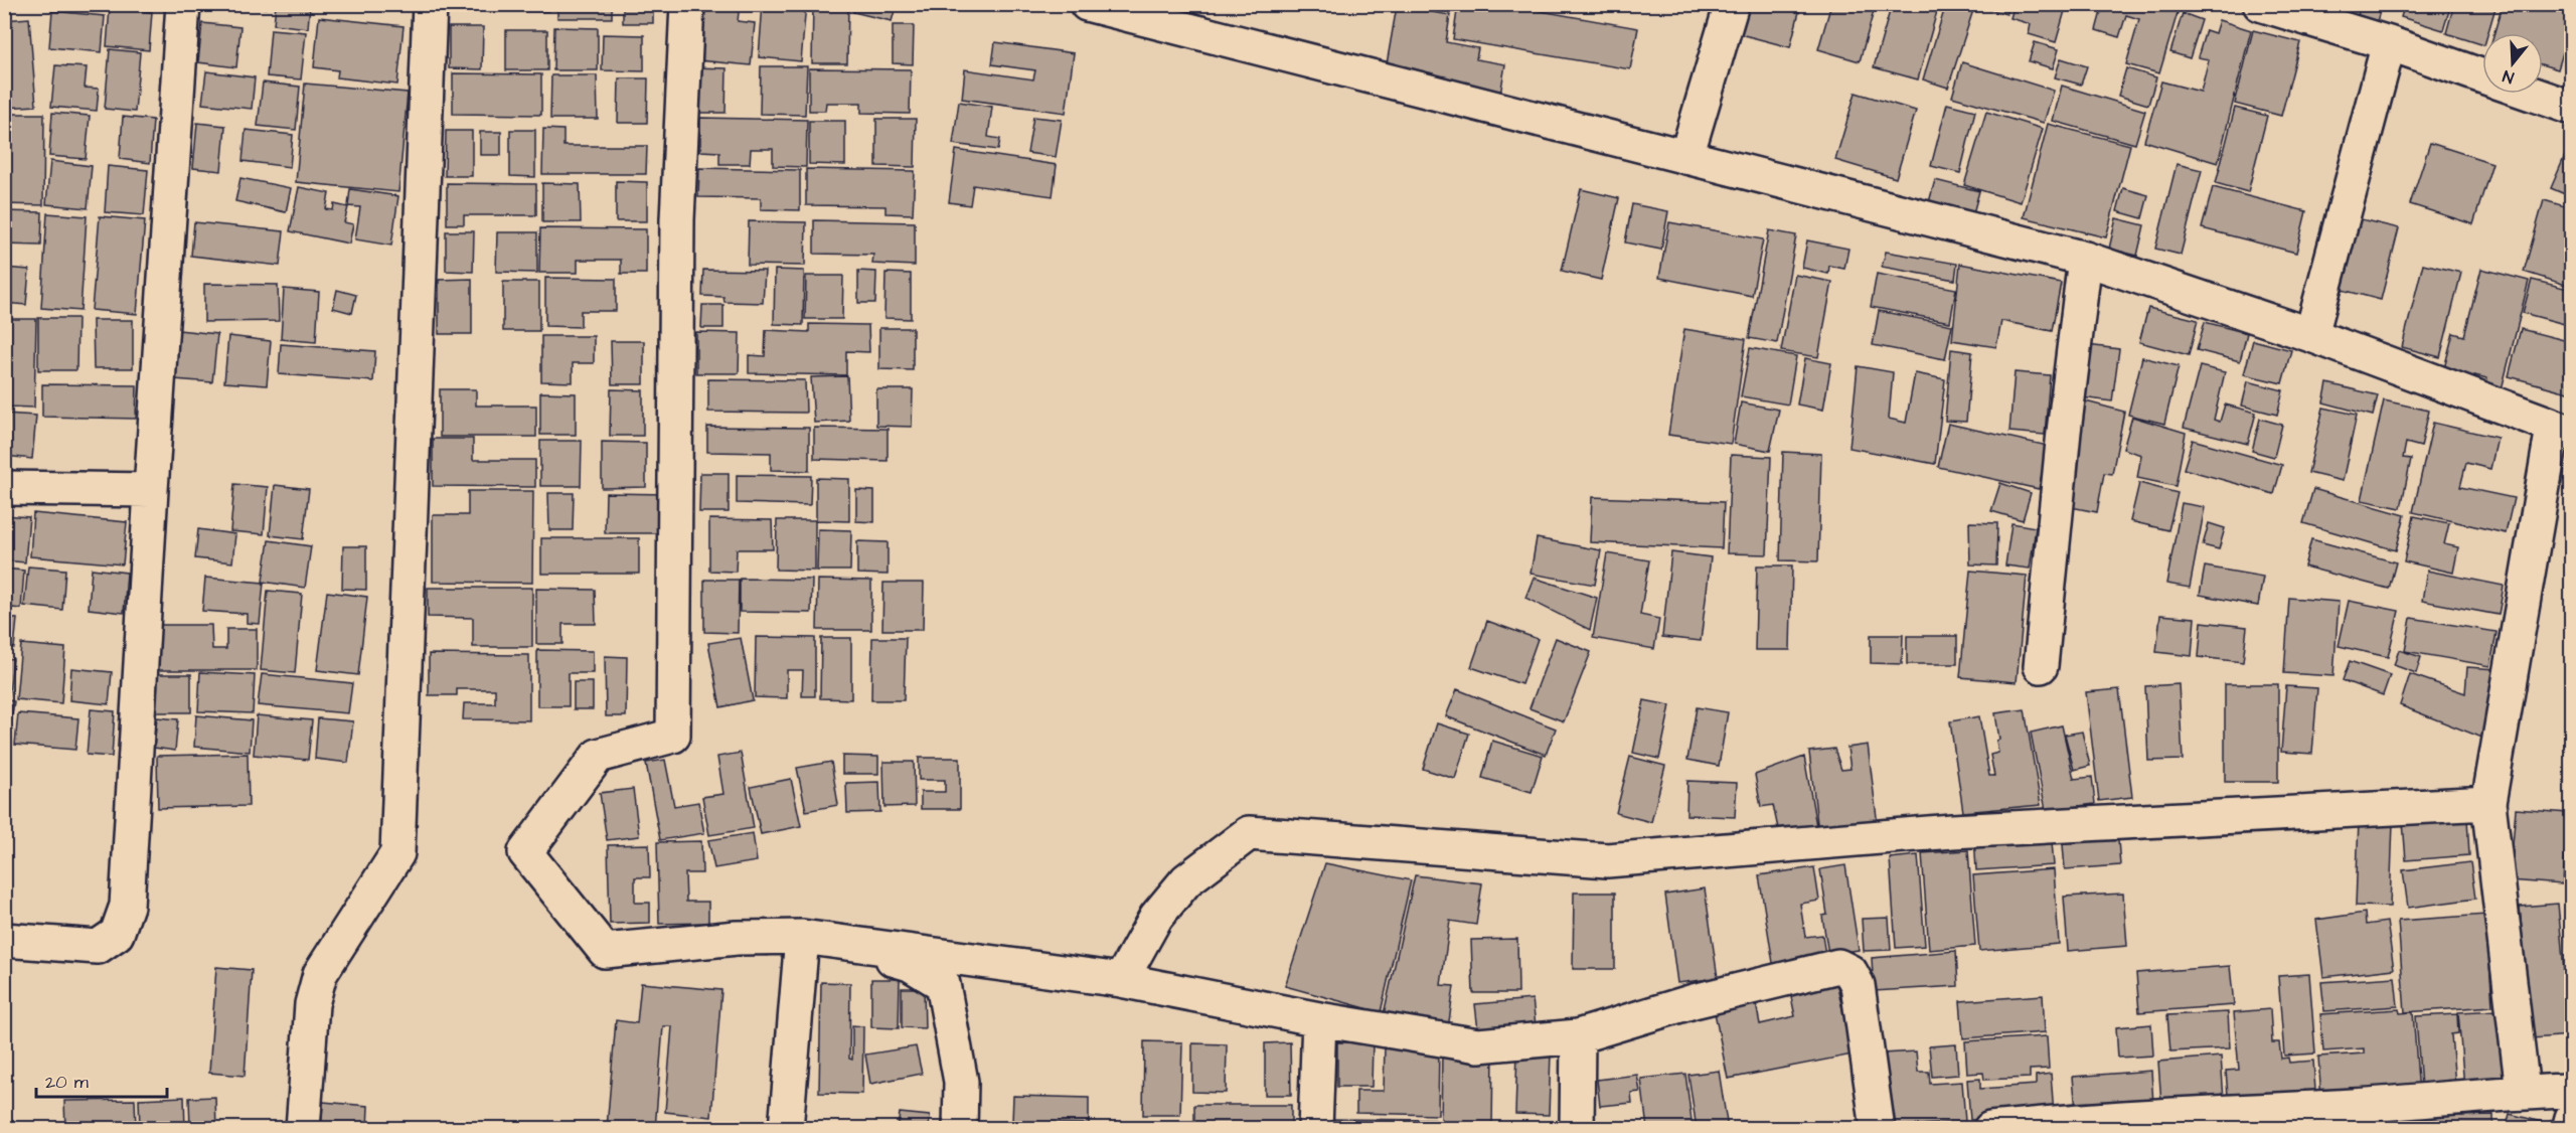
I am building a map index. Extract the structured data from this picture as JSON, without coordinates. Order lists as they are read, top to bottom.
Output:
{
  "scale_bar": "20 m",
  "north": "bottom"
}
